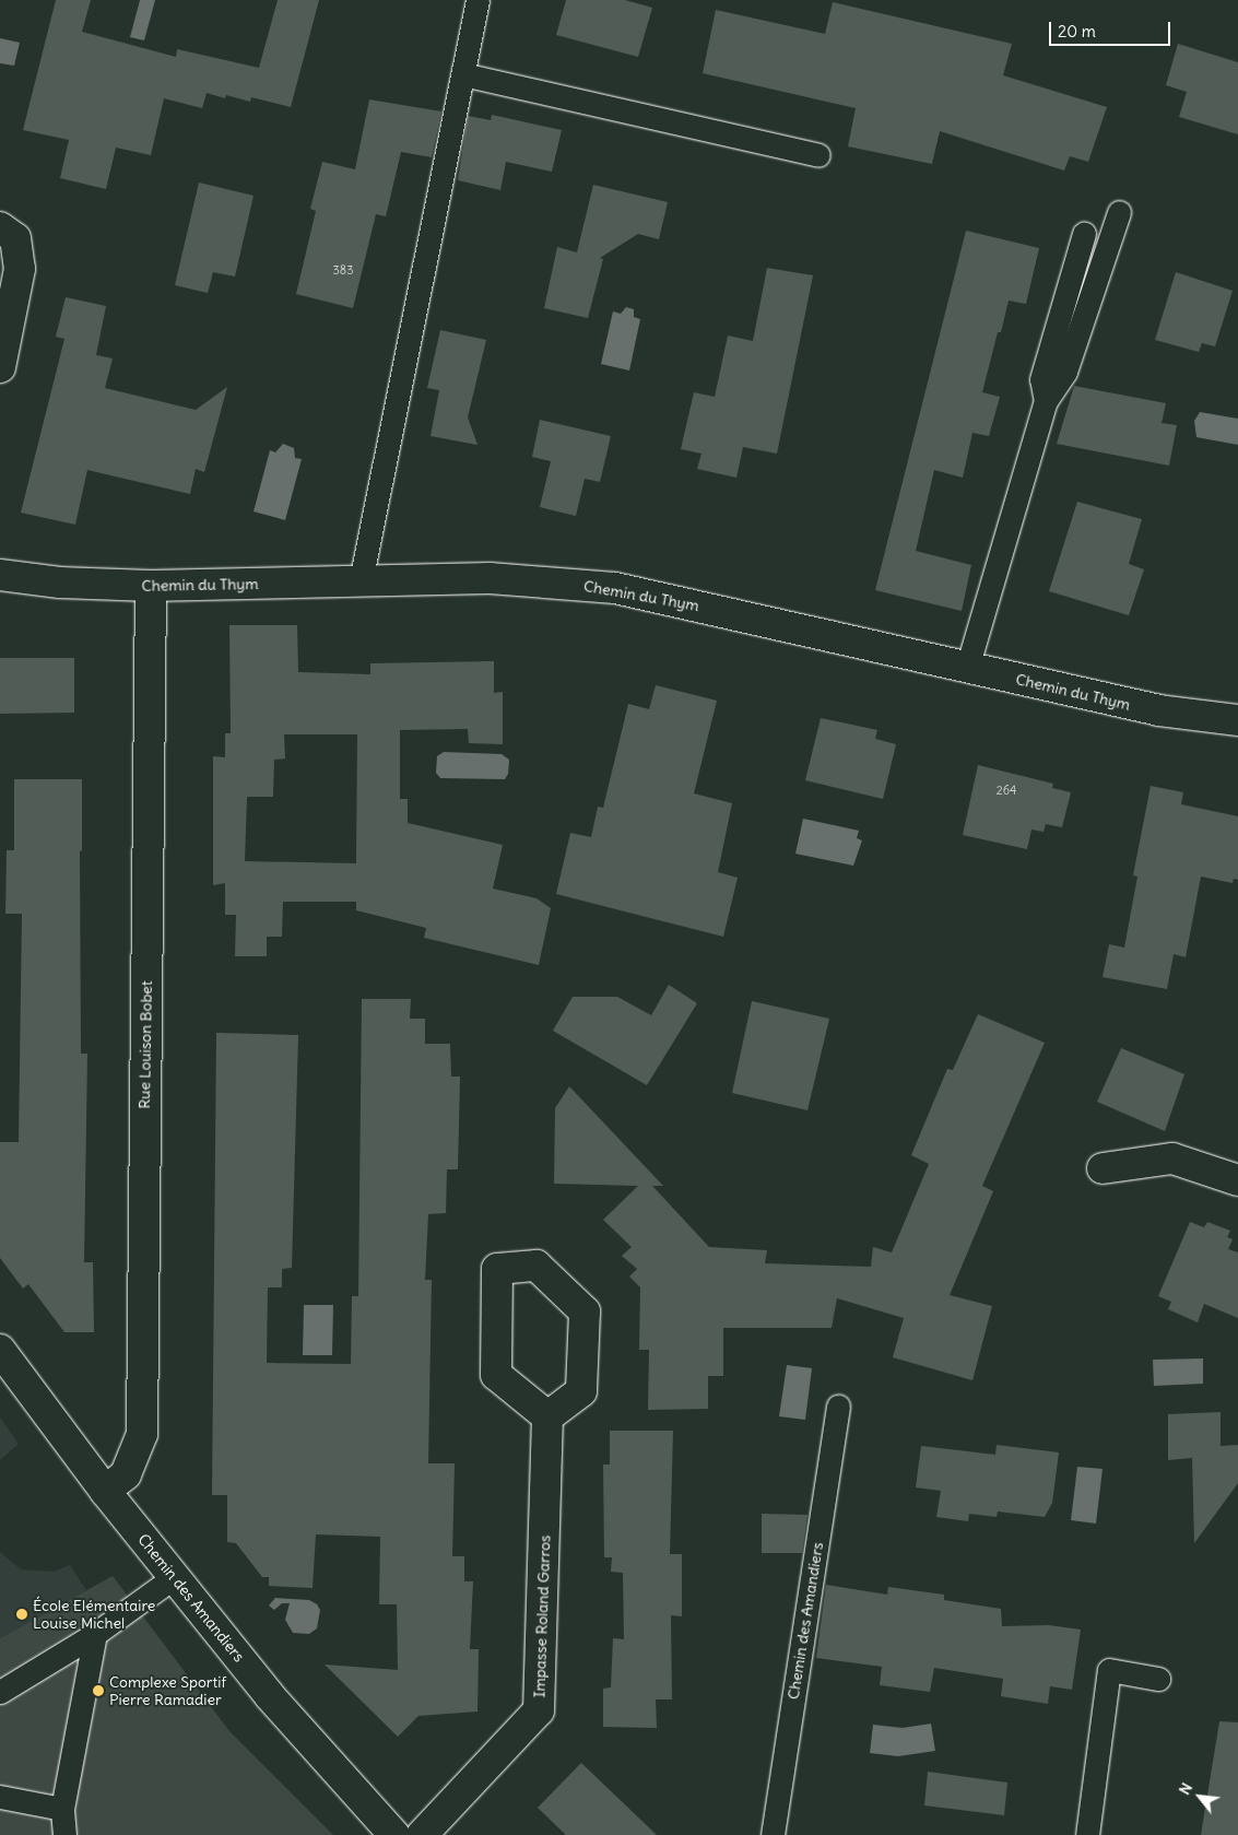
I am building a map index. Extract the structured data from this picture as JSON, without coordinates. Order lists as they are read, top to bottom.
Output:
{
  "streets": {
    "street": [
      "Chemin du Thym",
      "Rue Louison Bobet",
      "Chemin des Amandiers",
      "Impasse Roland Garros"
    ]
  },
  "crossings": [
    ["Chemin du Thym", "Rue Louison Bobet"],
    ["Rue Louison Bobet", "Chemin des Amandiers"]
  ],
  "places": ["École Elémentaire Louise Michel", "Complexe Sportif Pierre Ramadier"],
  "house_numbers": ["383", "264"],
  "scale_bar": "20 m",
  "north": "top left"
}
